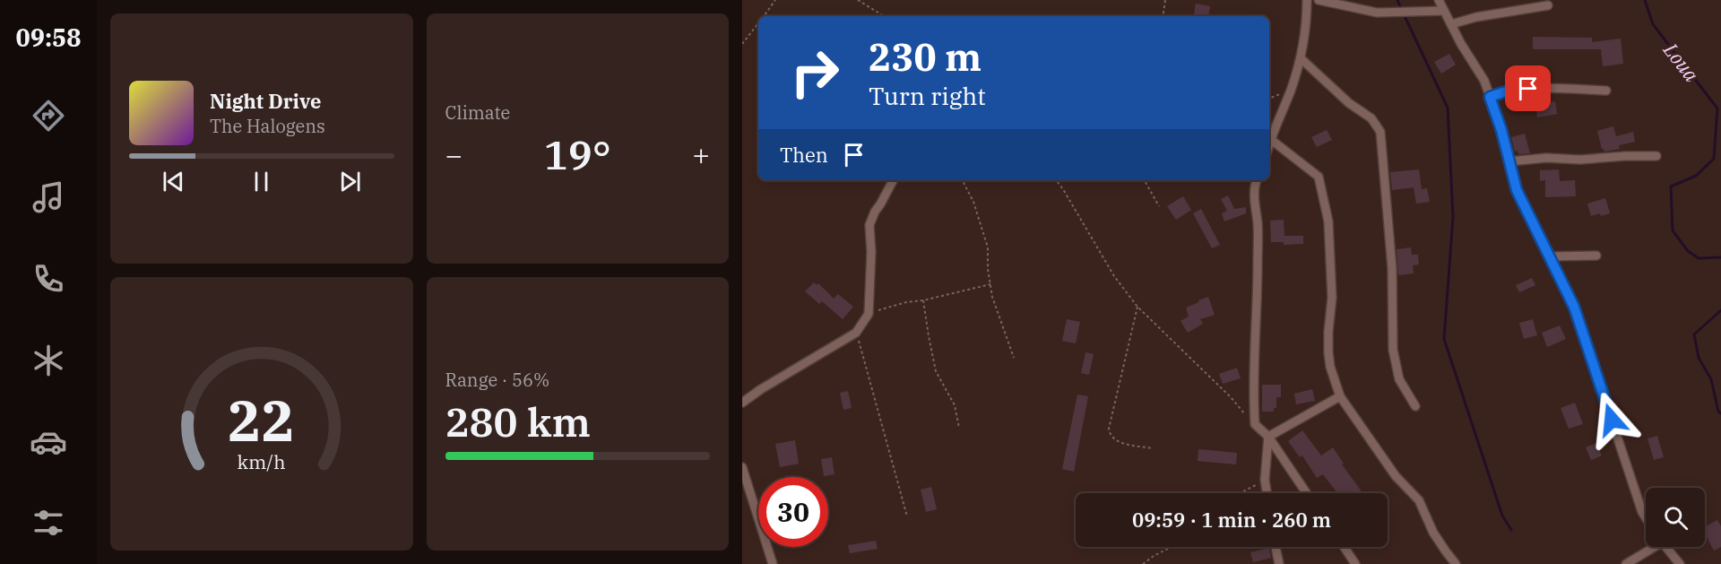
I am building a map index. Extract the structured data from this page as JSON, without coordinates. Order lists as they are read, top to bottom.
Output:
{
  "water": ["Loua"],
  "page": {
    "tabs": "09:58",
    "tile": [
      "Climate",
      ["Range · 56%", "280 km"]
    ],
    "turn": ["230 m", "Turn right"],
    "song": ["Night Drive", "The Halogens"],
    "then": "Then",
    "heat": ["−", "19°", "+"],
    "limit": "30",
    "trip": "09:59 · 1 min · 260 m",
    "gauge": ["22", "km/h"]
  }
}
